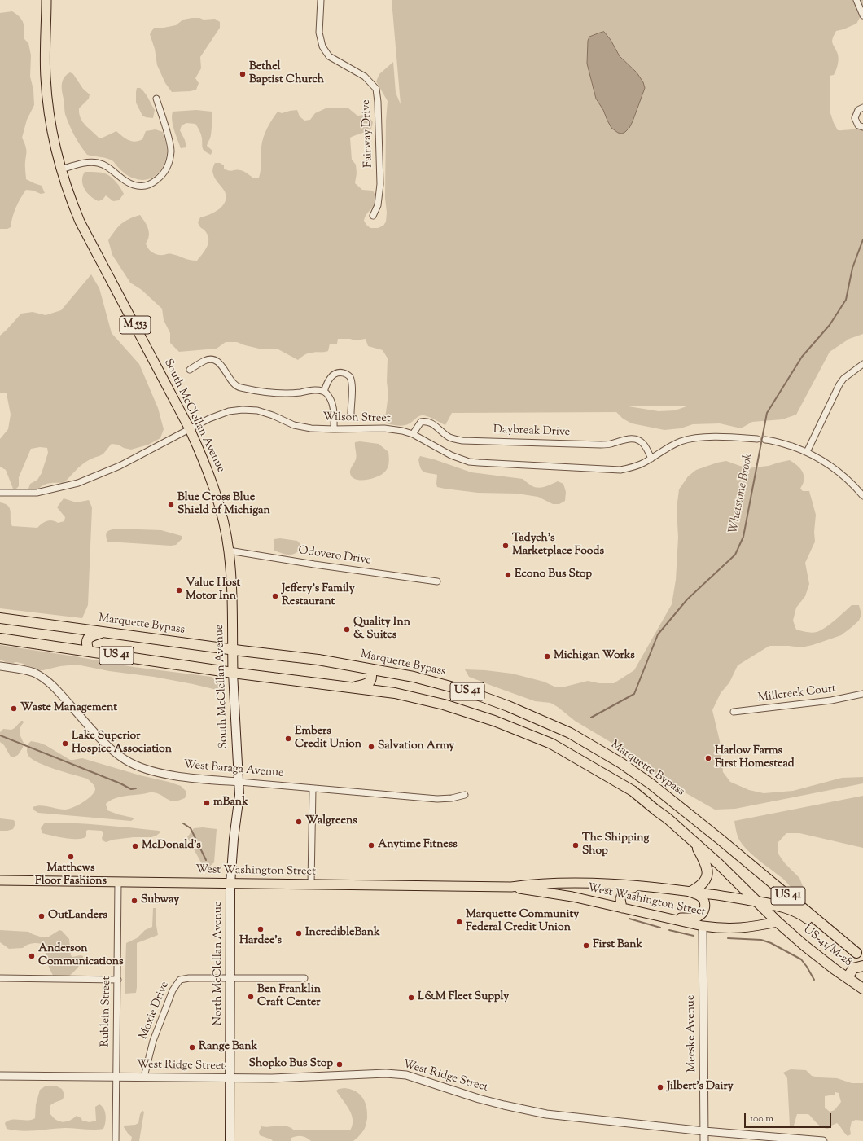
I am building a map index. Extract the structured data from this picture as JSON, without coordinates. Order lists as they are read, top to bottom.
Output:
{
  "streets": {
    "highway": ["Marquette Bypass", "US 41", "US-41/M-28"],
    "main road": [
      "M 553",
      "South McClellan Avenue",
      "West Washington Street",
      "North McClellan Avenue"
    ],
    "street": [
      "Fairway Drive",
      "Wilson Street",
      "Daybreak Drive",
      "Odovero Drive",
      "Millcreek Court",
      "West Baraga Avenue",
      "Moxie Drive",
      "Rublein Street",
      "Meeske Avenue",
      "West Ridge Street"
    ]
  },
  "crossings": [
    ["South McClellan Avenue", "Wilson Street"],
    ["South McClellan Avenue", "Odovero Drive"],
    ["South McClellan Avenue", "Marquette Bypass"],
    ["South McClellan Avenue", "US 41"],
    ["South McClellan Avenue", "West Baraga Avenue"],
    ["South McClellan Avenue", "West Washington Street"],
    ["South McClellan Avenue", "North McClellan Avenue"],
    ["Wilson Street", "Daybreak Drive"],
    ["US 41", "West Washington Street"],
    ["US 41", "US-41/M-28"],
    ["West Washington Street", "US-41/M-28"],
    ["West Washington Street", "North McClellan Avenue"],
    ["West Washington Street", "Rublein Street"],
    ["West Washington Street", "Meeske Avenue"],
    ["North McClellan Avenue", "Moxie Drive"],
    ["North McClellan Avenue", "West Ridge Street"],
    ["Moxie Drive", "West Ridge Street"],
    ["Rublein Street", "West Ridge Street"],
    ["Meeske Avenue", "West Ridge Street"]
  ],
  "water": ["Whetstone Brook"],
  "places": [
    "Bethel Baptist Church",
    "Blue Cross Blue Shield of Michigan",
    "Tadych's Marketplace Foods",
    "Econo Bus Stop",
    "Value Host Motor Inn",
    "Jeffery's Family Restaurant",
    "Quality Inn & Suites",
    "Michigan Works",
    "Waste Management",
    "Embers Credit Union",
    "Lake Superior Hospice Association",
    "Salvation Army",
    "Harlow Farms First Homestead",
    "mBank",
    "Walgreens",
    "Anytime Fitness",
    "The Shipping Shop",
    "McDonald's",
    "Matthews Floor Fashions",
    "Subway",
    "OutLanders",
    "Marquette Community Federal Credit Union",
    "Hardee's",
    "IncredibleBank",
    "First Bank",
    "Anderson Communications",
    "Ben Franklin Craft Center",
    "L&M Fleet Supply",
    "Range Bank",
    "Shopko Bus Stop",
    "Jilbert's Dairy"
  ],
  "scale_bar": "100 m"
}
